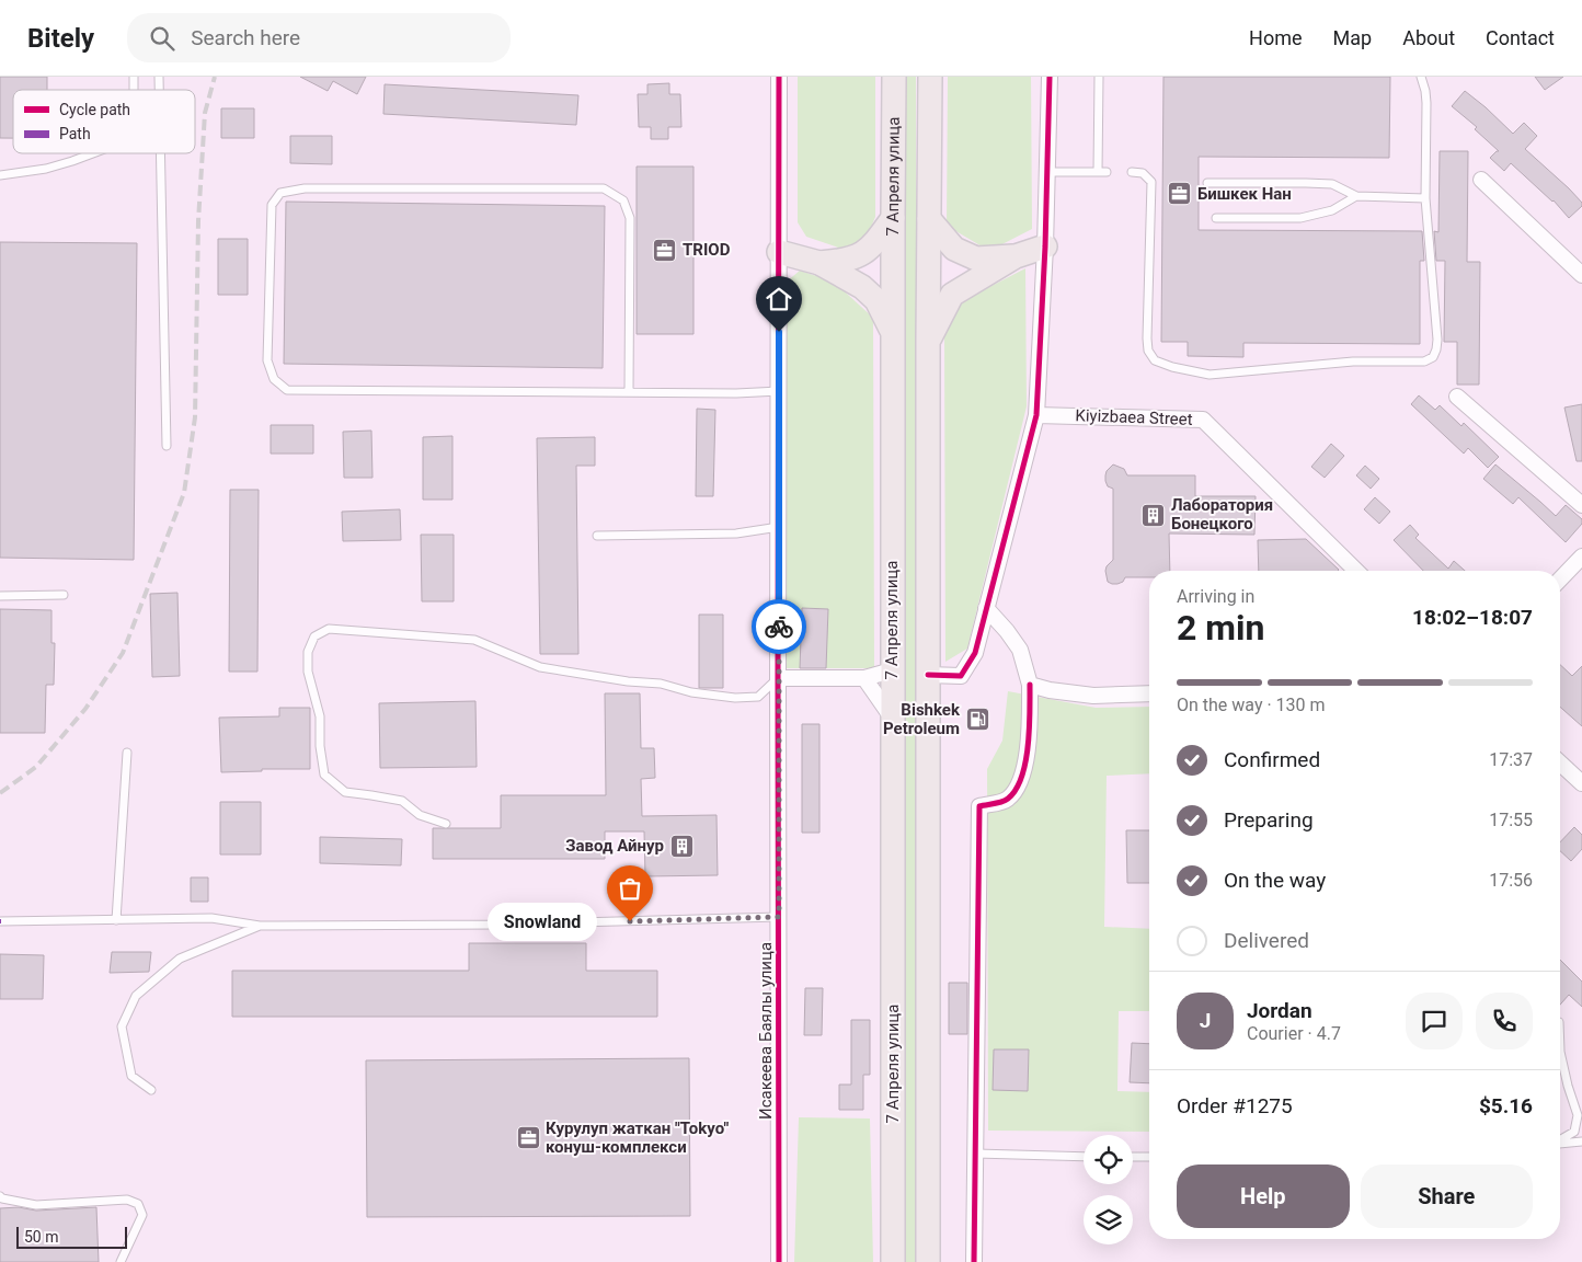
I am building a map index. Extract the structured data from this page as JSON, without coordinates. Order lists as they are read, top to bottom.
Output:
{
  "streets": {
    "main road": ["7 Апреля улица"],
    "street": ["Kiyizbaea Street", "Исакеева Баялы улица"]
  },
  "places": {
    "office": ["Бишкек Нан", "TRIOD", "Курулуп жаткан \"Tokyo\" конуш-комплекси"],
    "building": ["Лаборатория Бонецкого", "Завод Айнур"],
    "fuel station": ["Bishkek Petroleum"],
    "other": ["Snowland"]
  },
  "legend": ["Cycle path", "Path"],
  "scale_bar": "50 m",
  "page": {
    "header": "Bitely",
    "search": "Search here",
    "nav": [
      "Home",
      "Map",
      "About",
      "Contact"
    ],
    "heading": ["2 min", "Arriving in", "18:02–18:07"],
    "panel": [
      "Jordan",
      "Courier · 4.7",
      "Order #1275",
      "$5.16"
    ],
    "bar": "On the way · 130 m",
    "list": [
      ["Confirmed", "17:37"],
      ["Preparing", "17:55"],
      ["On the way", "17:56"],
      "Delivered"
    ],
    "bubble": "Snowland",
    "round": "J",
    "buttons": ["Help", "Share"],
    "scale": "50 m"
  }
}
